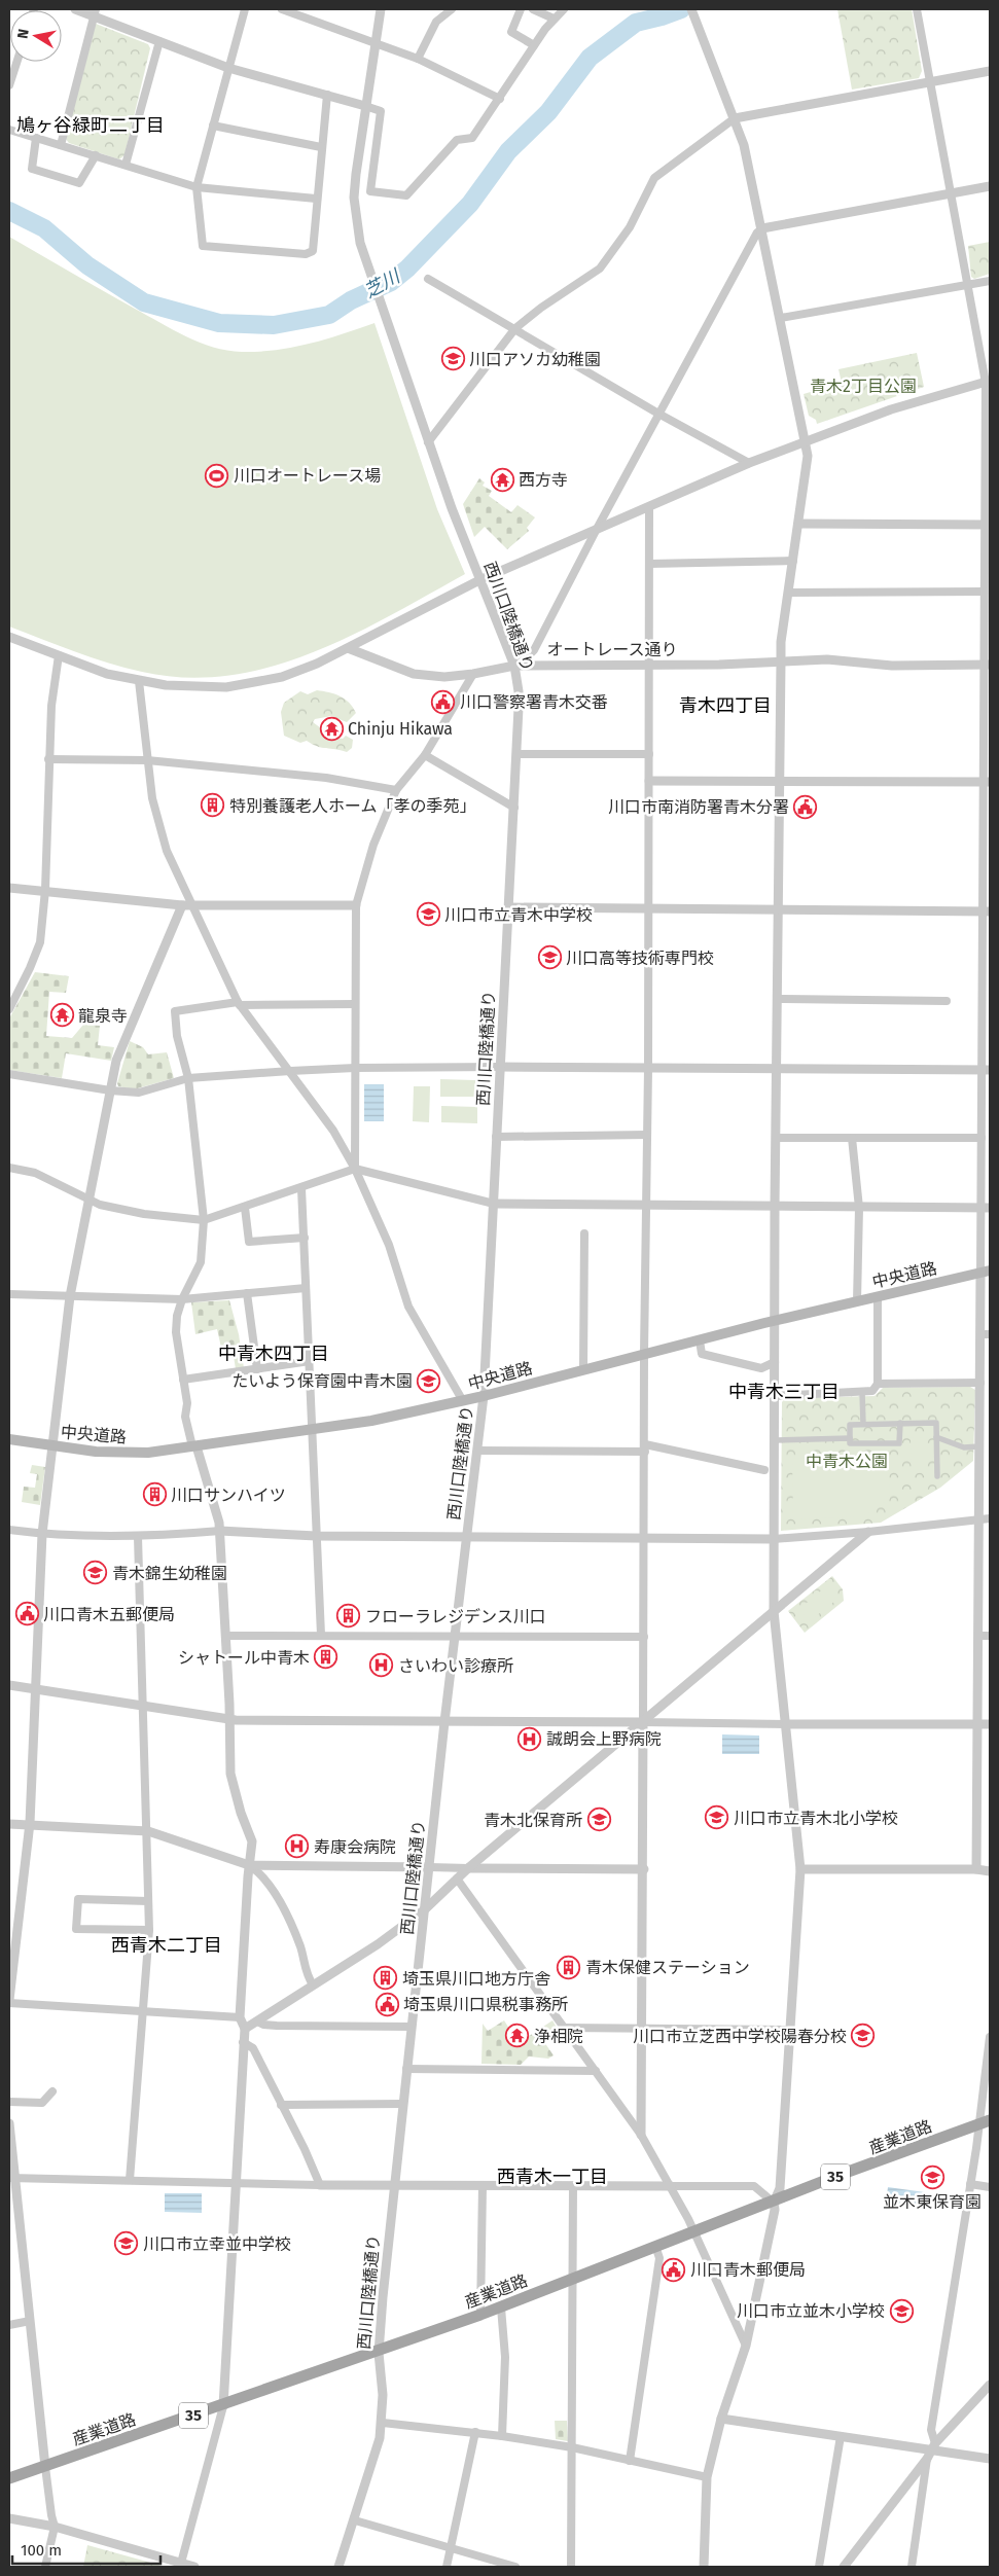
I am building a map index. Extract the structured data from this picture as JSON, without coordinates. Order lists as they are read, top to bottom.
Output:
{
  "streets": {
    "main road": ["中央道路", "産業道路", "35"],
    "street": ["西川口陸橋通り", "オートレース通り"]
  },
  "crossings": [
    ["西川口陸橋通り", "オートレース通り"],
    ["西川口陸橋通り", "中央道路"],
    ["西川口陸橋通り", "産業道路"]
  ],
  "districts": [
    "鳩ヶ谷緑町二丁目",
    "青木四丁目",
    "中青木四丁目",
    "中青木三丁目",
    "西青木二丁目",
    "西青木一丁目"
  ],
  "water": ["芝川"],
  "parks": ["青木2丁目公園", "中青木公園"],
  "places": {
    "school or university": [
      "川口アソカ幼稚園",
      "川口市立青木中学校",
      "川口高等技術専門校",
      "たいよう保育園中青木園",
      "青木錦生幼稚園",
      "川口市立青木北小学校",
      "青木北保育所",
      "川口市立芝西中学校陽春分校",
      "並木東保育園",
      "川口市立幸並中学校",
      "川口市立並木小学校"
    ],
    "sports": ["川口オートレース場"],
    "temple": [
      "西方寺",
      "Chinju Hikawa",
      "龍泉寺",
      "浄相院"
    ],
    "public building": [
      "川口警察署青木交番",
      "川口市南消防署青木分署",
      "川口青木五郵便局",
      "埼玉県川口県税事務所",
      "川口青木郵便局"
    ],
    "building": [
      "特別養護老人ホーム「孝の季苑」",
      "川口サンハイツ",
      "フローラレジデンス川口",
      "シャトール中青木",
      "青木保健ステーション",
      "埼玉県川口地方庁舎"
    ],
    "hospital": ["さいわい診療所", "誠朗会上野病院", "寿康会病院"]
  },
  "scale_bar": "100 m",
  "north": "left"
}
